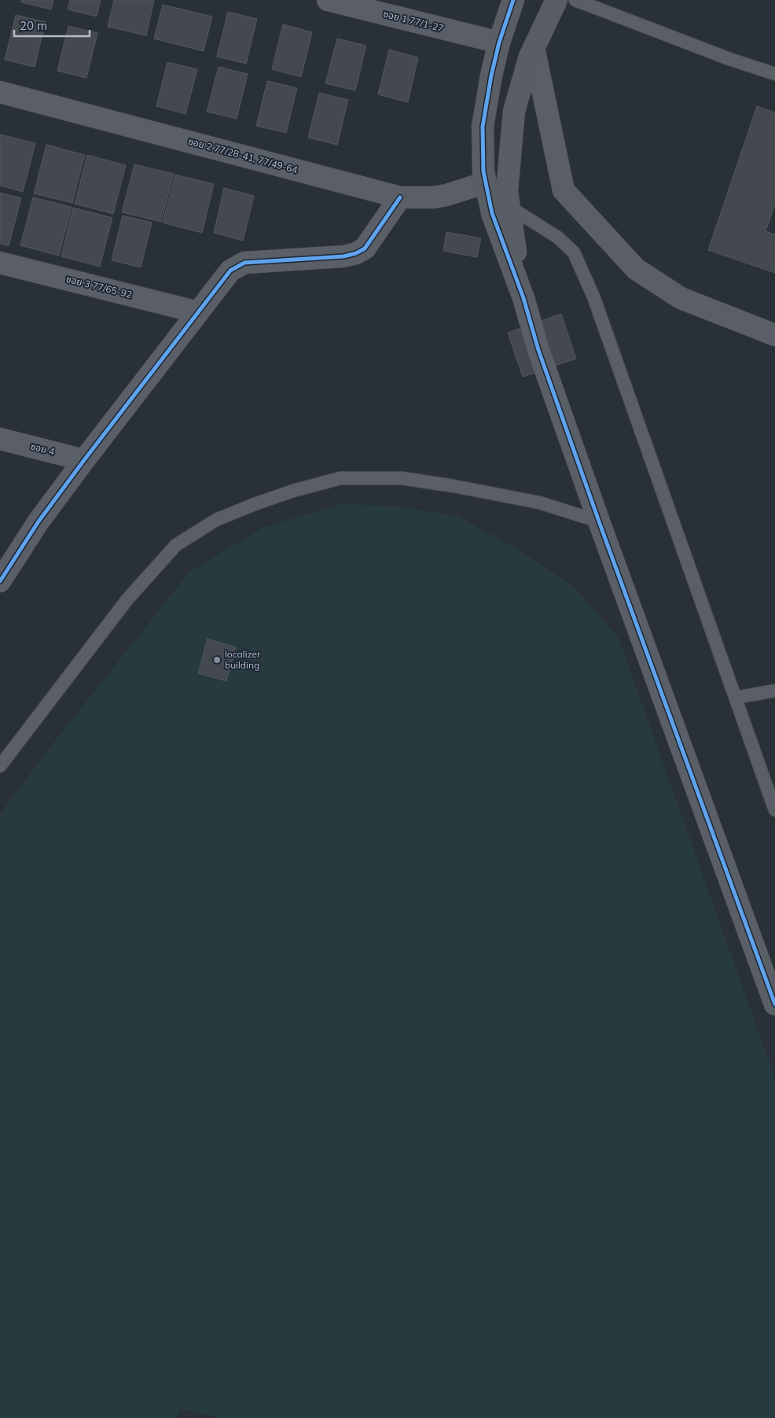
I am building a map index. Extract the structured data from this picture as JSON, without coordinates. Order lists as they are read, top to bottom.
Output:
{
  "streets": {
    "street": [
      "ซอย 1 77/1-27",
      "ซอย 2 77/28-41, 77/49-64",
      "ซอย 3 77/65-92",
      "ซอย 4"
    ]
  },
  "places": ["localizer building"],
  "scale_bar": "20 m"
}
